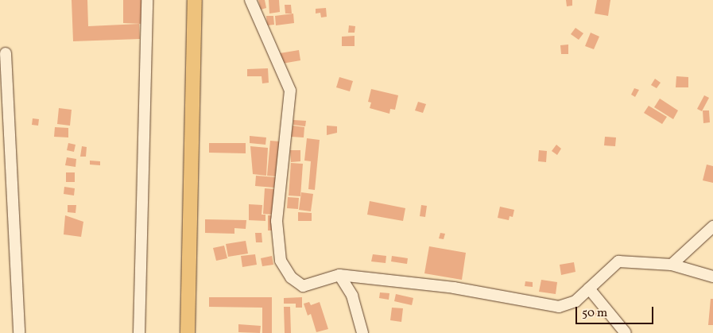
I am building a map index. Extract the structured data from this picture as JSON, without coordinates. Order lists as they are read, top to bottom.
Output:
{
  "scale_bar": "50 m"
}
